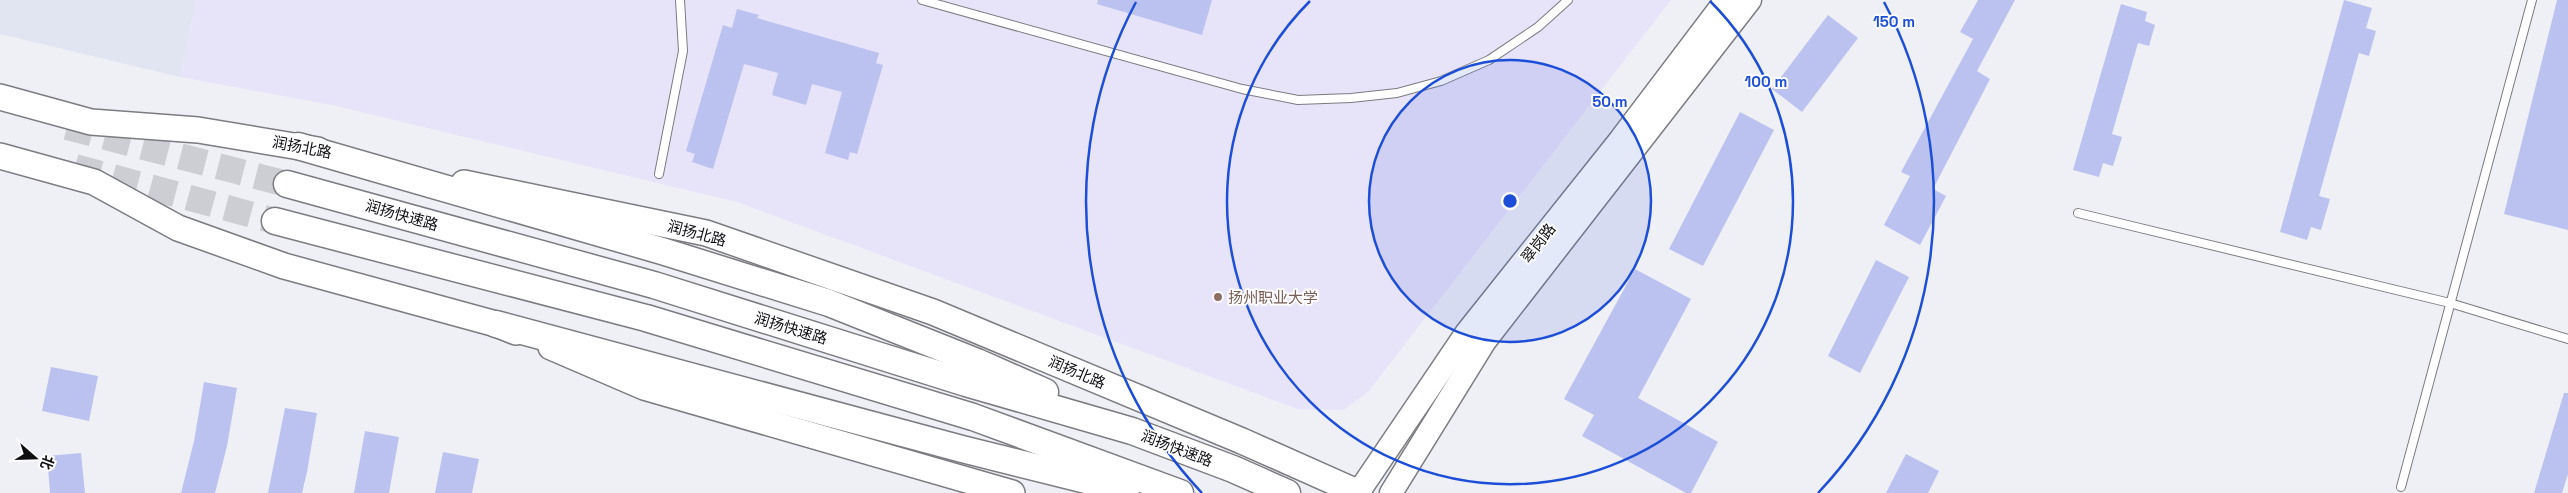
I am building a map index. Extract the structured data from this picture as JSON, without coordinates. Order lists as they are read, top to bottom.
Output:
{
  "streets": {
    "highway": ["润扬快速路"],
    "main road": ["润扬北路", "翠岗路"]
  },
  "crossings": [
    ["润扬北路", "翠岗路"]
  ],
  "places": ["扬州职业大学"],
  "north": "right",
  "rings": ["150 m", "100 m", "50 m"]
}
